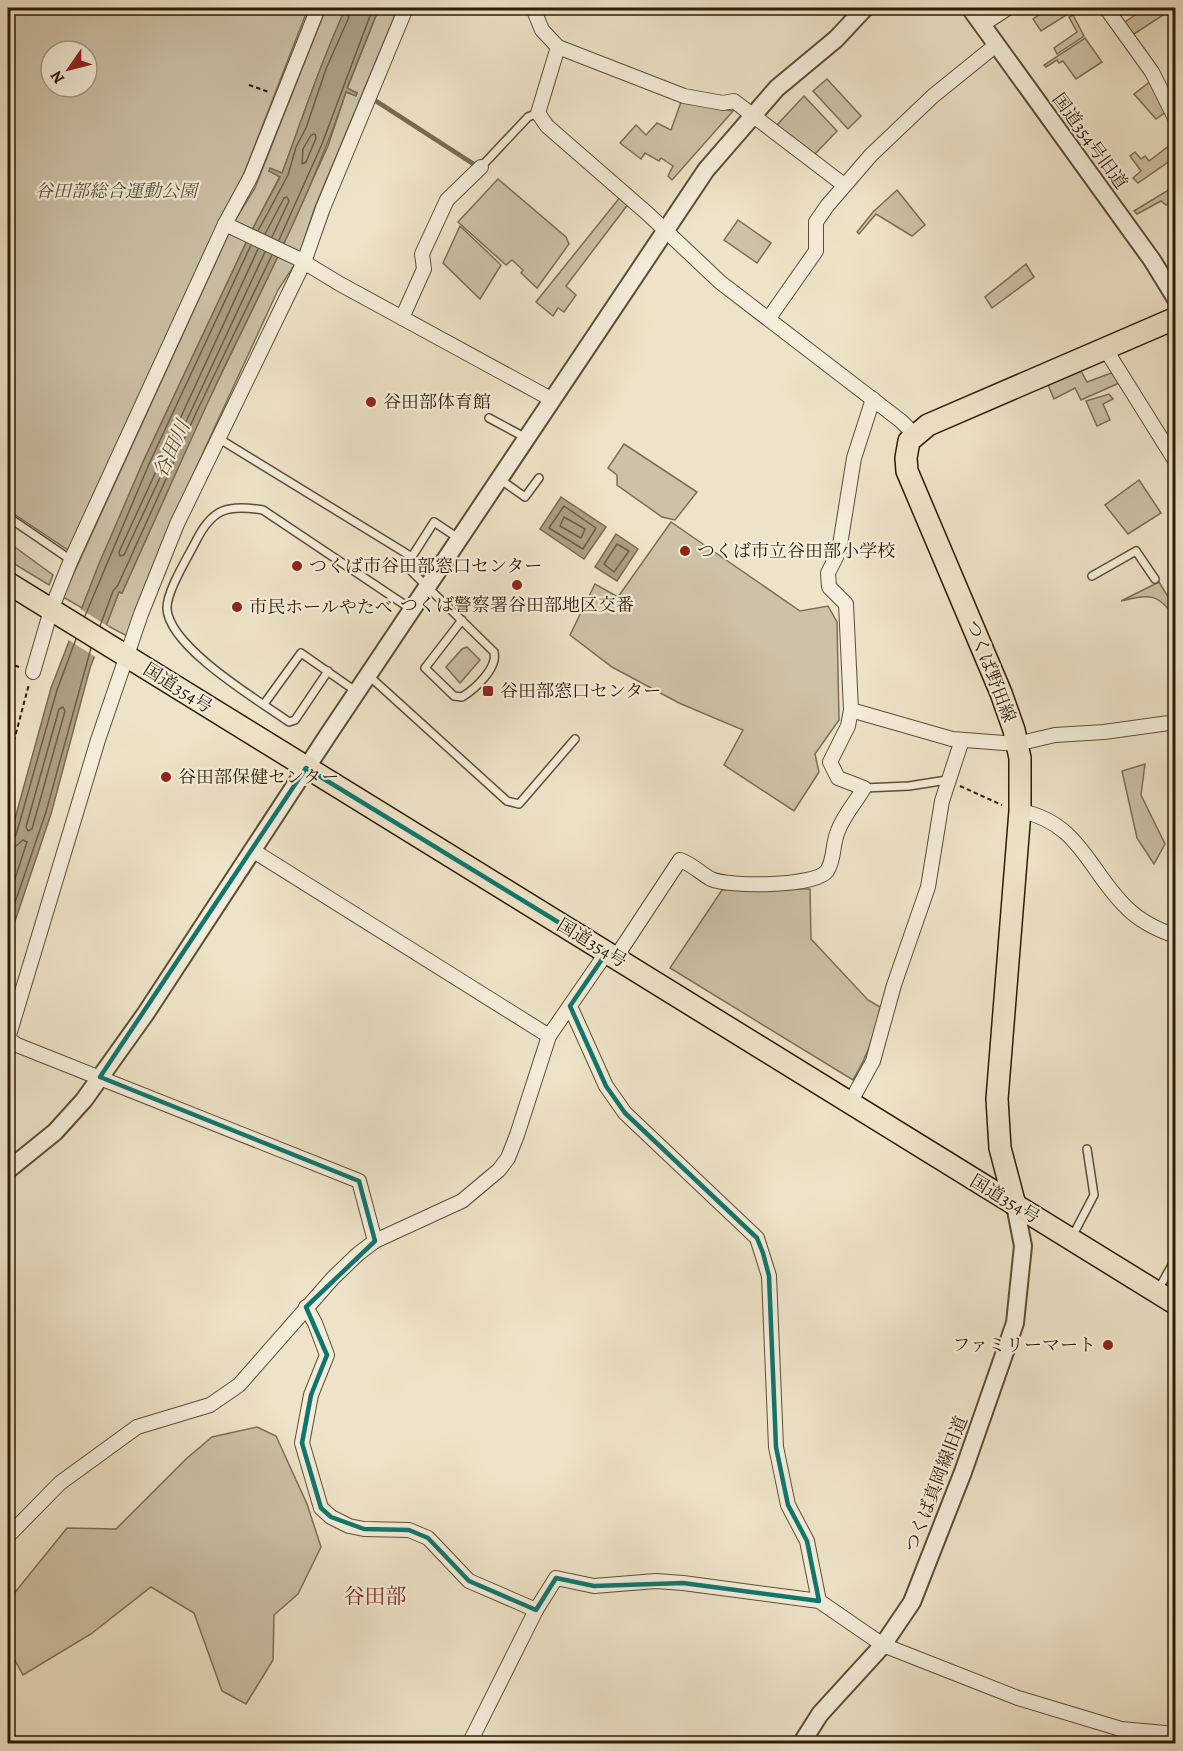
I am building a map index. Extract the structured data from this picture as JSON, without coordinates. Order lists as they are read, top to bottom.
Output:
{
  "streets": {
    "main road": ["つくば野田線", "国道354号"],
    "street": ["国道354号旧道", "つくば真岡線旧道"]
  },
  "crossings": [
    ["つくば野田線", "国道354号"],
    ["つくば野田線", "つくば真岡線旧道"],
    ["国道354号", "つくば真岡線旧道"]
  ],
  "districts": ["谷田部"],
  "water": ["谷田川"],
  "parks": ["谷田部総合運動公園"],
  "places": {
    "other": [
      "谷田部体育館",
      "つくば市立谷田部小学校",
      "つくば市谷田部窓口センター",
      "つくば警察署谷田部地区交番",
      "市民ホールやたべ",
      "谷田部保健センター",
      "ファミリーマート"
    ],
    "transit": ["谷田部窓口センター"]
  },
  "north": "bottom left"
}
